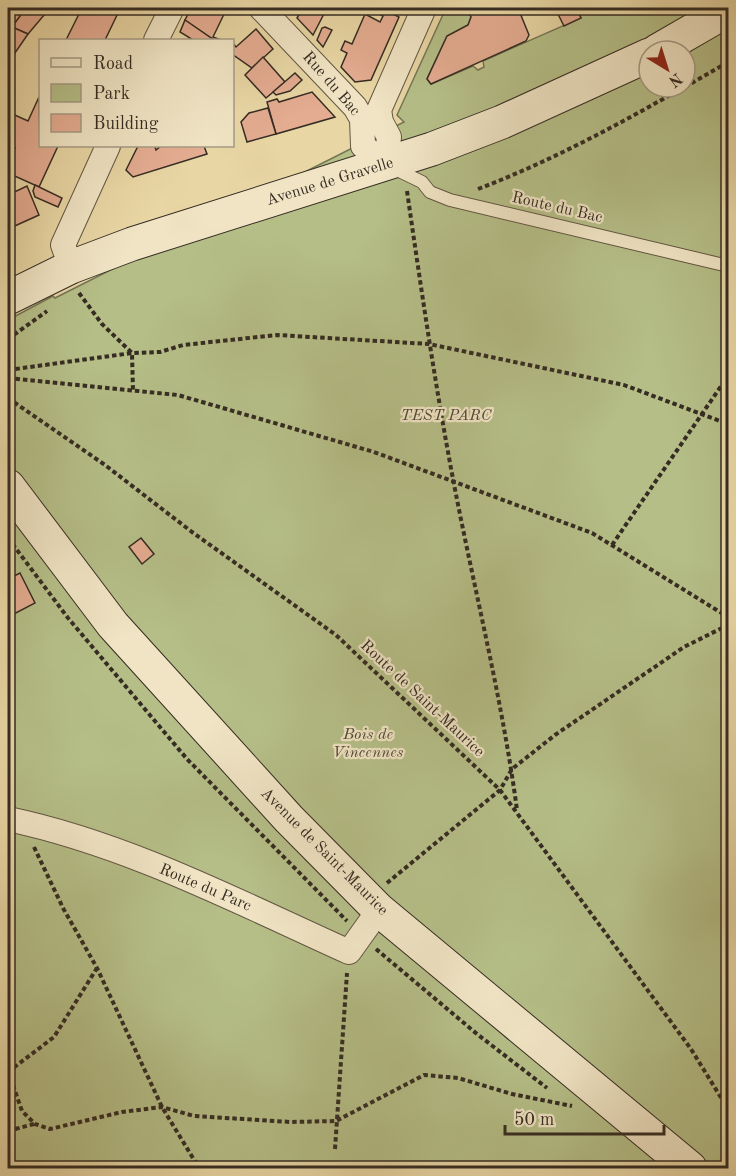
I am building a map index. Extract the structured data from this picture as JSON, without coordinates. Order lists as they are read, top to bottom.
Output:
{
  "streets": {
    "main road": ["Avenue de Gravelle", "Avenue de Saint-Maurice"],
    "street": ["Rue du Bac", "Route du Parc"],
    "lane": ["Route du Bac"],
    "path": ["Route de Saint-Maurice"]
  },
  "crossings": [
    ["Avenue de Gravelle", "Route du Bac"],
    ["Avenue de Saint-Maurice", "Route du Parc"]
  ],
  "parks": ["TEST PARC", "Bois de Vincennes"],
  "legend": ["Road", "Park", "Building"],
  "scale_bar": "50 m",
  "north": "bottom right"
}
